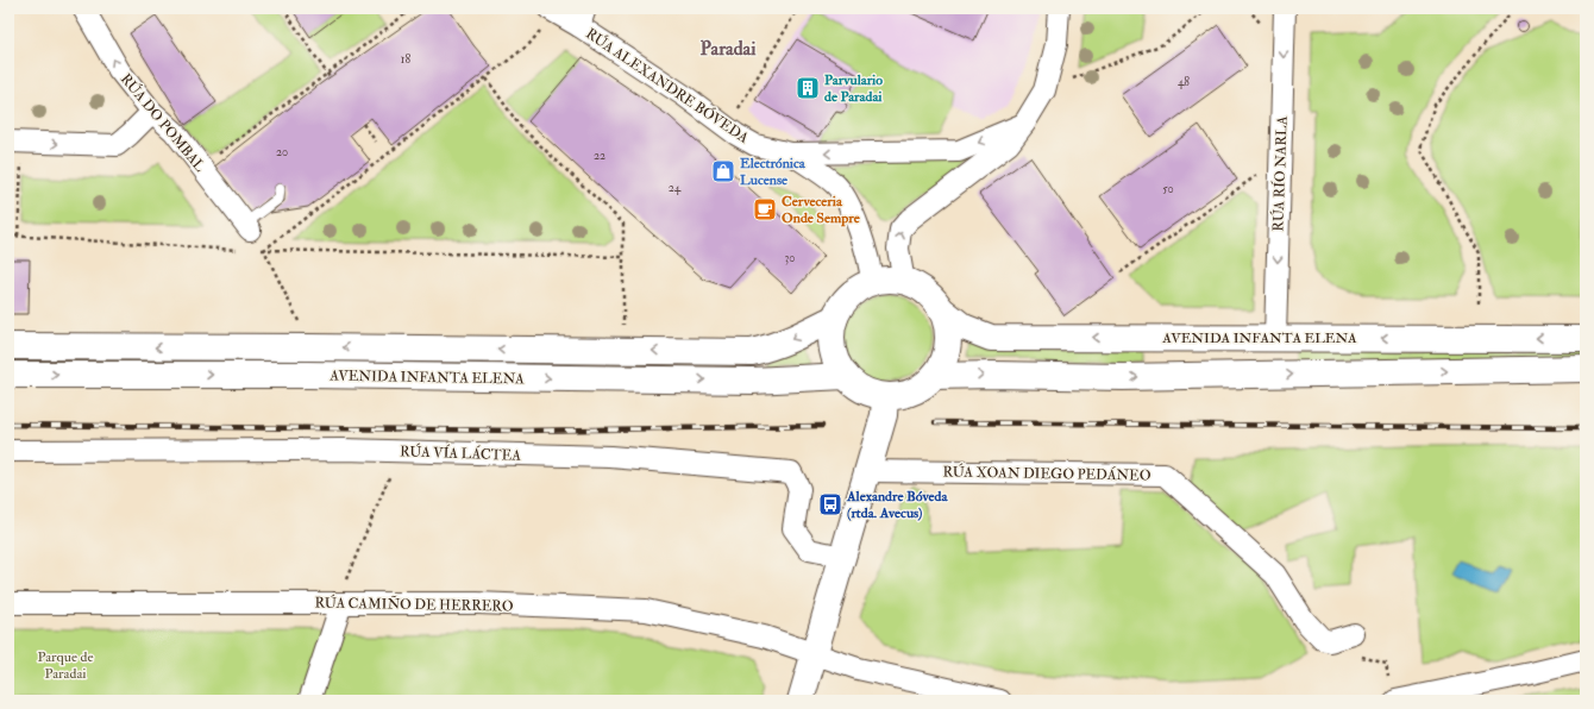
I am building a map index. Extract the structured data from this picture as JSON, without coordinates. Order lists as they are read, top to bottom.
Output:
{
  "streets": {
    "street": [
      "RÚA ALEXANDRE BÓVEDA",
      "RÚA DO POMBAL",
      "RÚA RÍO NARLA",
      "AVENIDA INFANTA ELENA",
      "RÚA VÍA LÁCTEA",
      "RÚA XOAN DIEGO PEDÁNEO",
      "RÚA CAMIÑO DE HERRERO"
    ]
  },
  "crossings": [
    ["RÚA ALEXANDRE BÓVEDA", "AVENIDA INFANTA ELENA"],
    ["RÚA RÍO NARLA", "AVENIDA INFANTA ELENA"]
  ],
  "one_way": ["RÚA DO POMBAL", "RÚA RÍO NARLA"],
  "districts": ["Paradai"],
  "parks": ["Parque de Paradai"],
  "places": {
    "building": ["Parvulario de Paradai"],
    "shop": ["Electrónica Lucense"],
    "cafe": ["Cerveceria Onde Sempre"],
    "bus stop": ["Alexandre Bóveda (rtda. Avecus)"]
  },
  "house_numbers": [
    "18",
    "48",
    "20",
    "22",
    "24",
    "50",
    "30"
  ]
}
